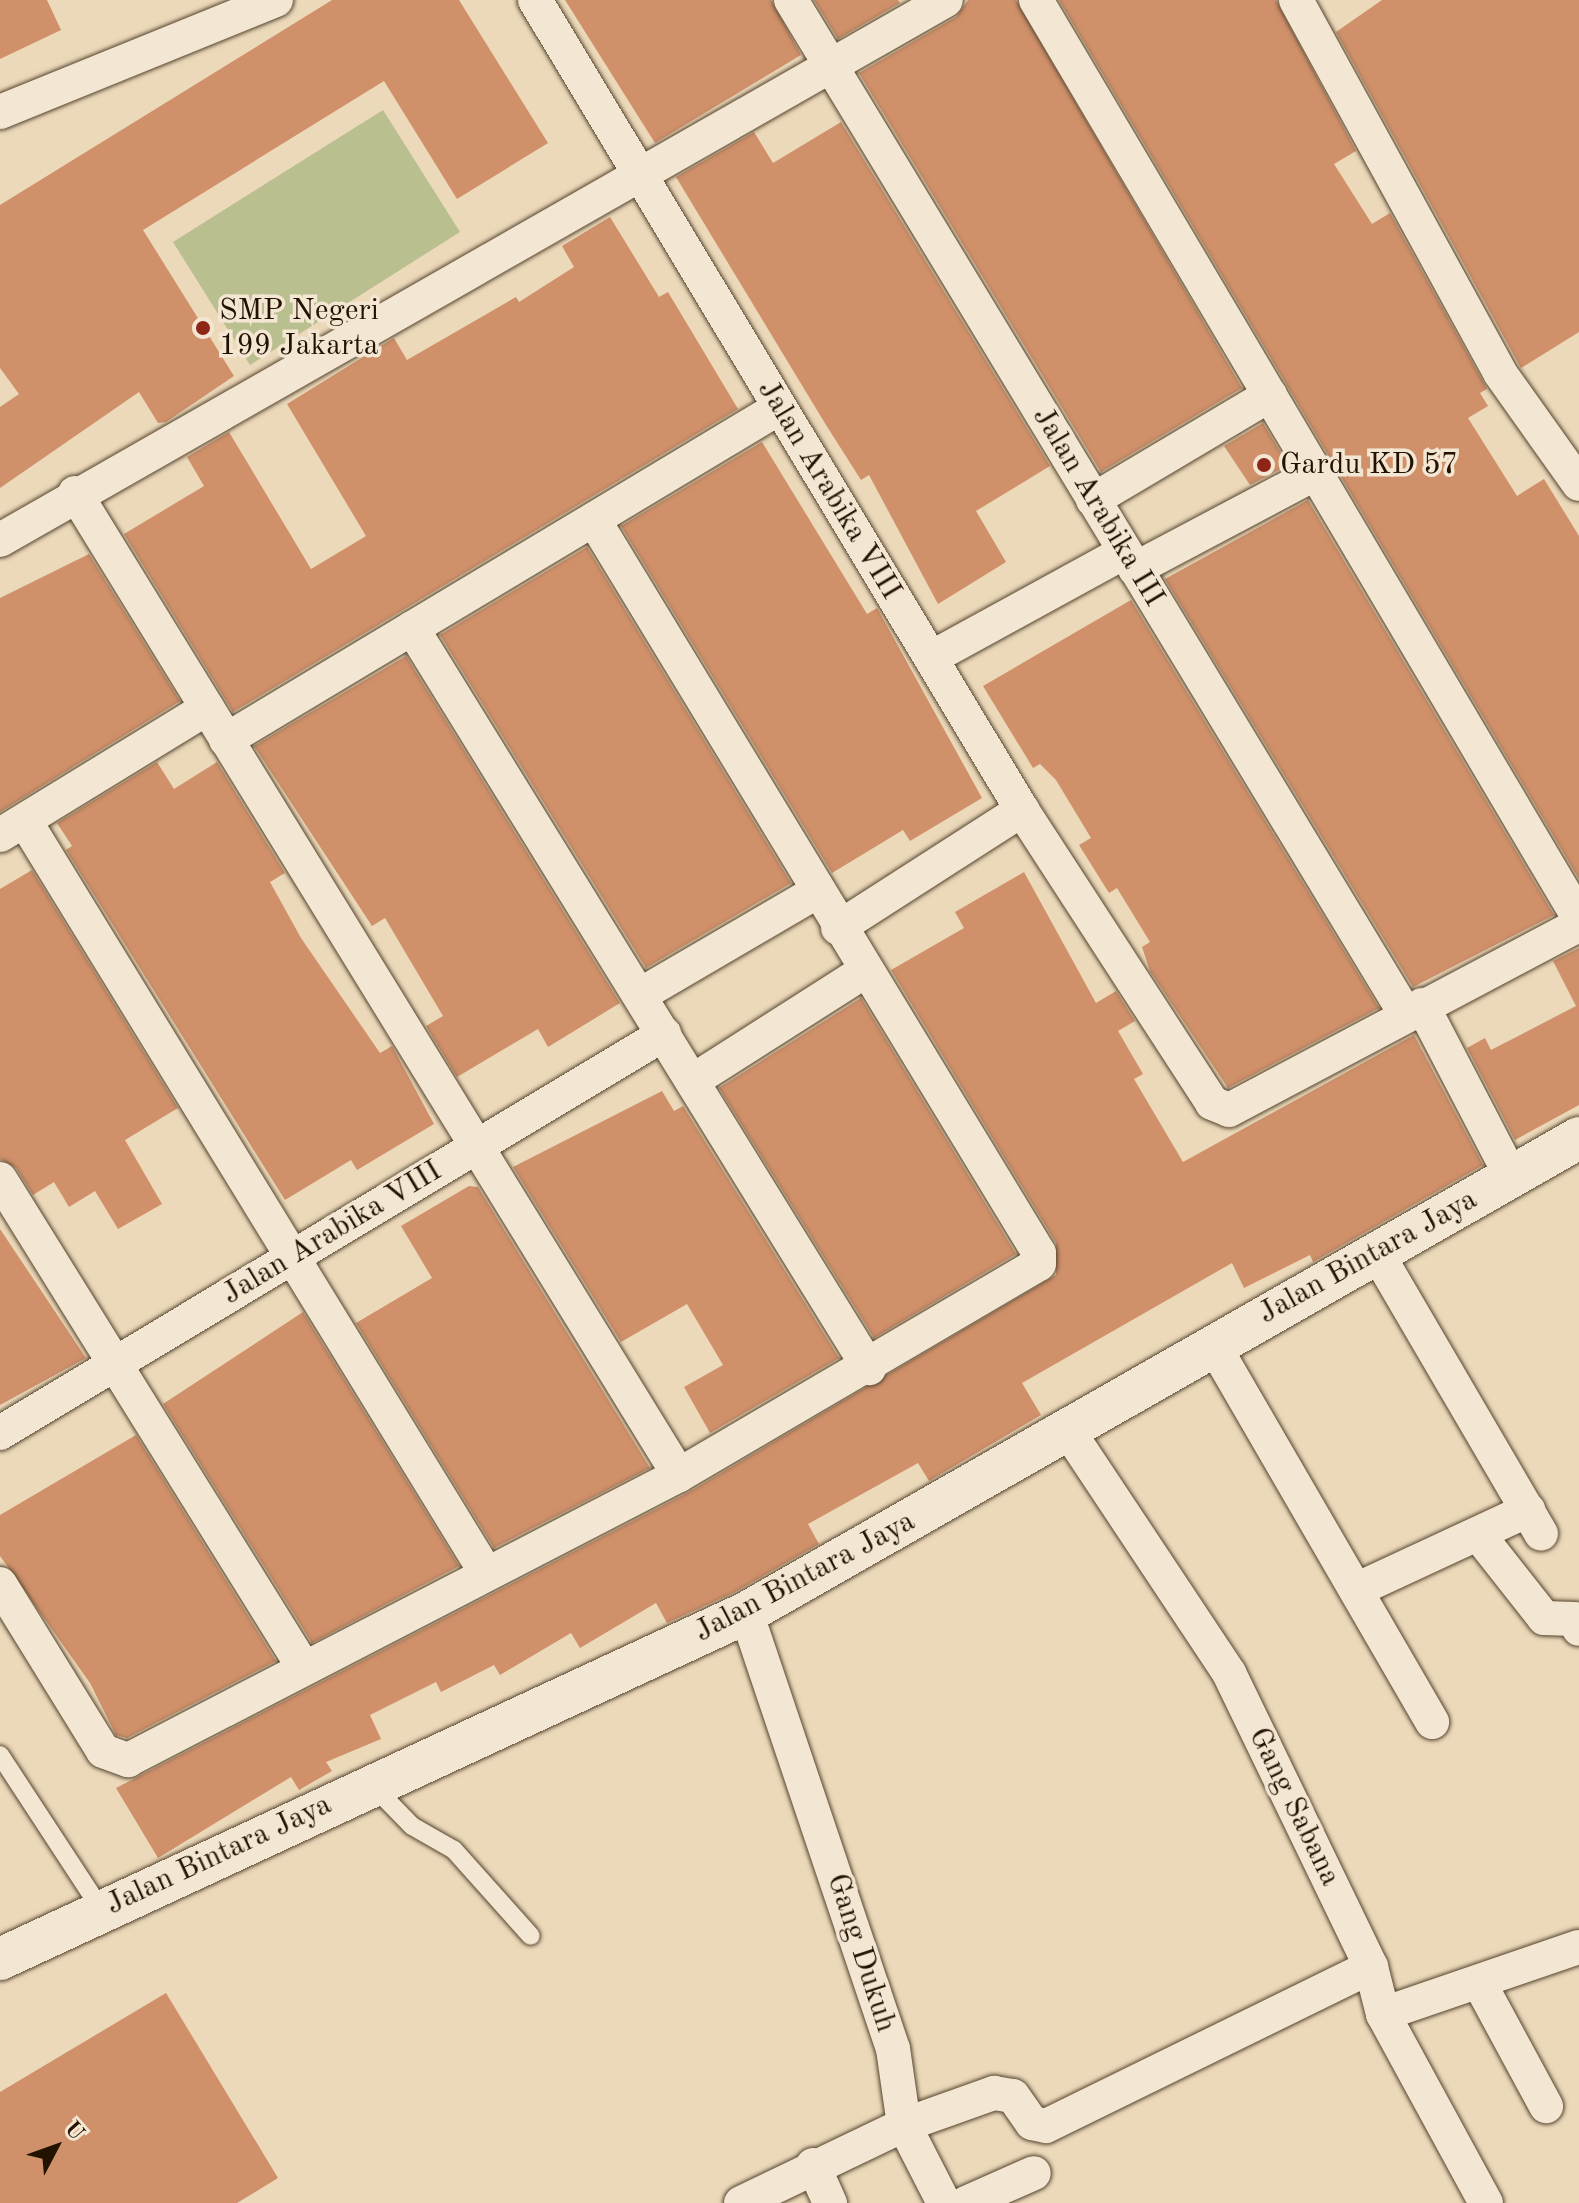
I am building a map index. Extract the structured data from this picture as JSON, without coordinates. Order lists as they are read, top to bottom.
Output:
{
  "streets": {
    "street": [
      "Jalan Arabika VIII",
      "Jalan Arabika III",
      "Jalan Bintara Jaya",
      "Gang Sabana",
      "Gang Dukuh"
    ]
  },
  "crossings": [
    ["Jalan Arabika VIII", "Jalan Arabika III"],
    ["Jalan Arabika III", "Jalan Bintara Jaya"],
    ["Jalan Bintara Jaya", "Gang Sabana"],
    ["Jalan Bintara Jaya", "Gang Dukuh"]
  ],
  "places": ["SMP Negeri 199 Jakarta", "Gardu KD 57"],
  "north": "top right"
}
